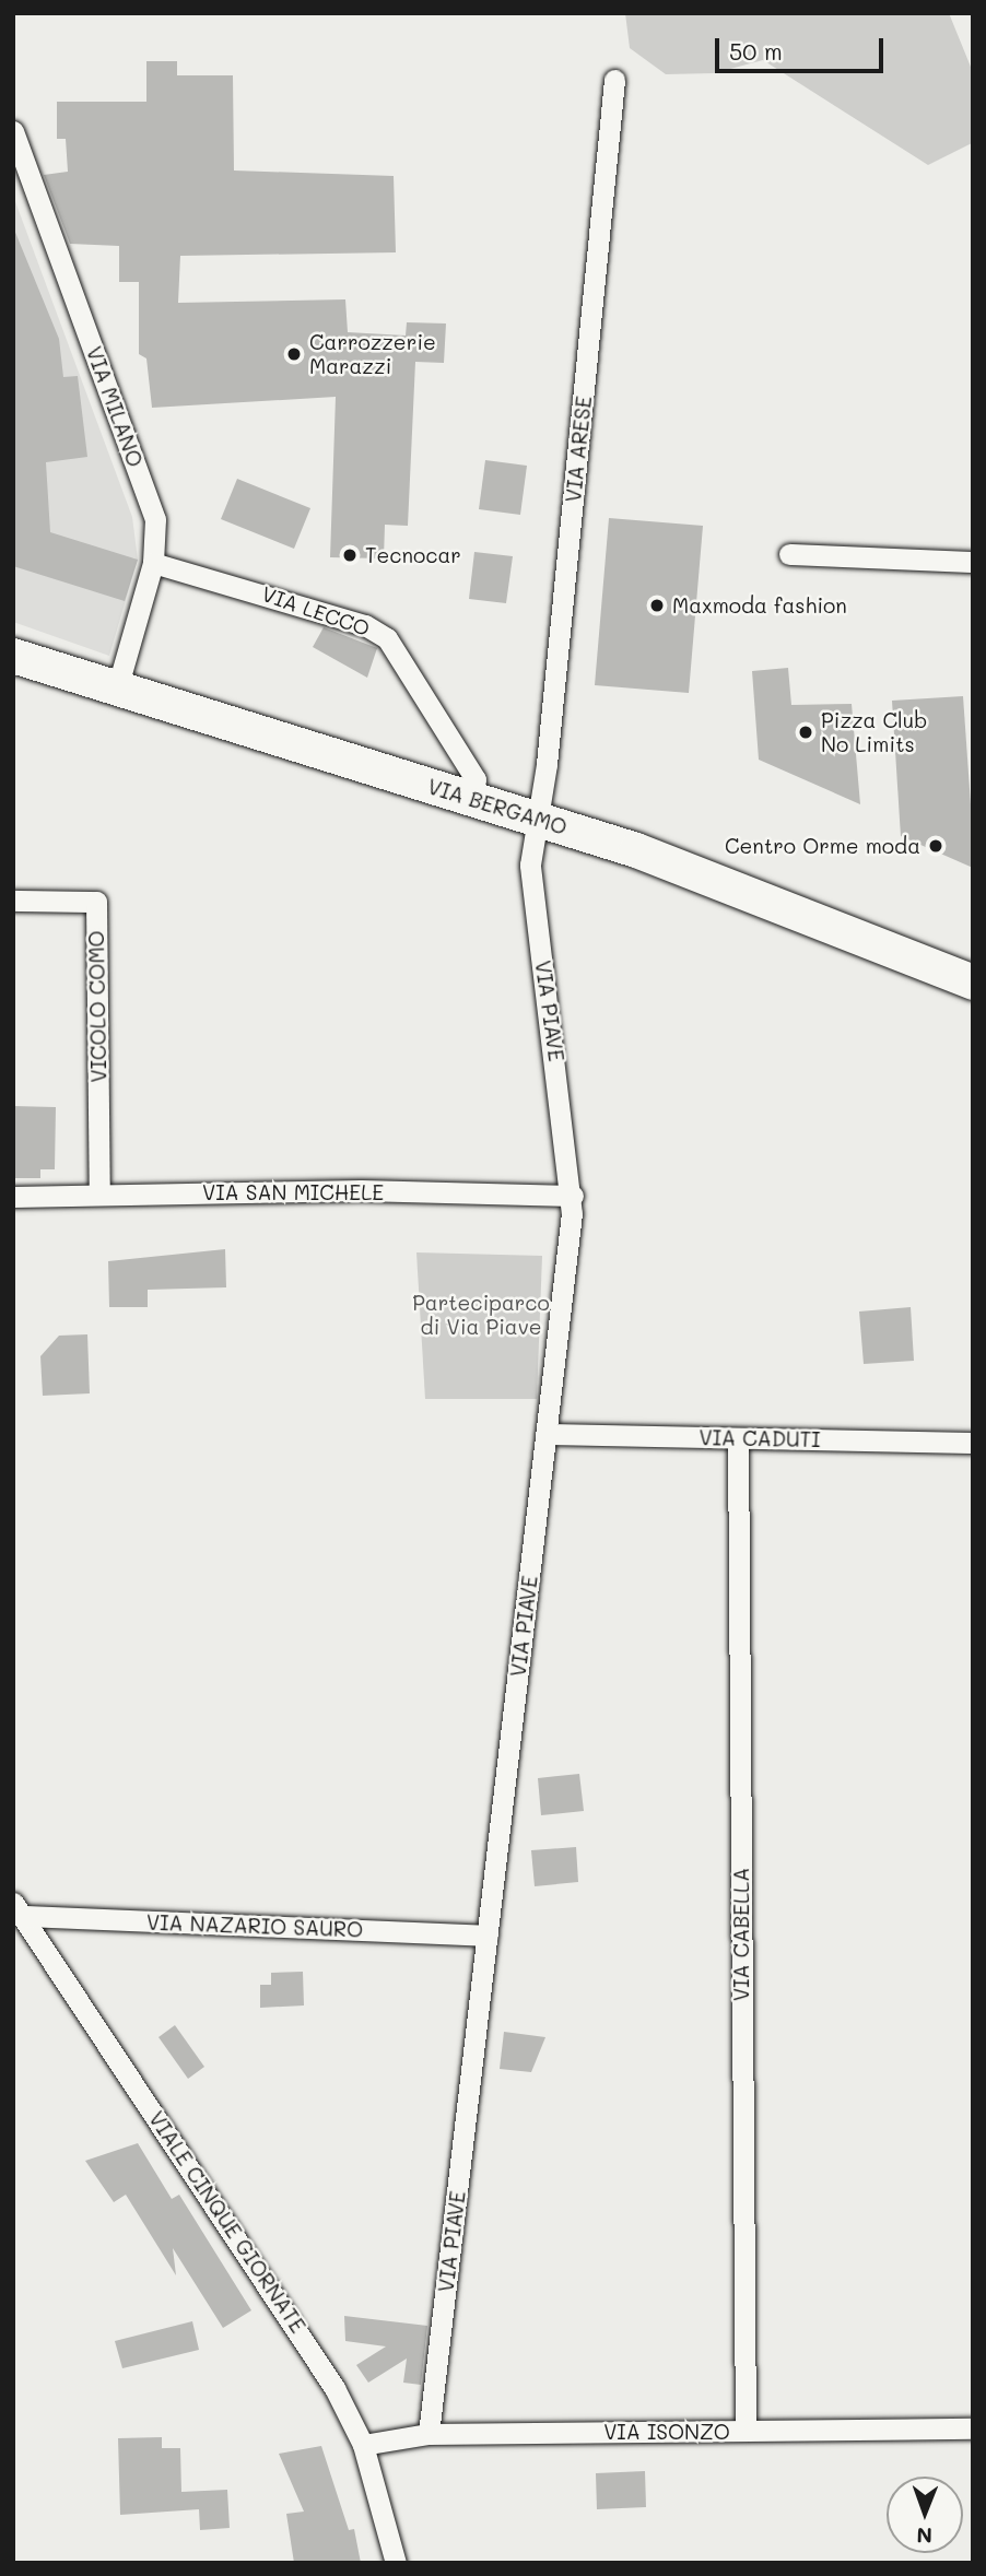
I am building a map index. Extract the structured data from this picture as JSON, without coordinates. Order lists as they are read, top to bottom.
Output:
{
  "streets": {
    "main road": ["VIA BERGAMO"],
    "street": [
      "VIA MILANO",
      "VIA ARESE",
      "VIA LECCO",
      "VICOLO COMO",
      "VIA PIAVE",
      "VIA SAN MICHELE",
      "VIA CADUTI",
      "VIA NAZARIO SAURO",
      "VIA CABELLA",
      "VIALE CINQUE GIORNATE",
      "VIA ISONZO"
    ]
  },
  "crossings": [
    ["VIA MILANO", "VIA LECCO"],
    ["VIA MILANO", "VIA BERGAMO"],
    ["VIA ARESE", "VIA BERGAMO"],
    ["VIA ARESE", "VIA PIAVE"],
    ["VIA LECCO", "VIA BERGAMO"],
    ["VIA BERGAMO", "VIA PIAVE"],
    ["VICOLO COMO", "VIA SAN MICHELE"],
    ["VIA PIAVE", "VIA SAN MICHELE"],
    ["VIA PIAVE", "VIA CADUTI"],
    ["VIA PIAVE", "VIA NAZARIO SAURO"],
    ["VIA PIAVE", "VIA ISONZO"],
    ["VIA CADUTI", "VIA CABELLA"],
    ["VIA NAZARIO SAURO", "VIALE CINQUE GIORNATE"],
    ["VIA CABELLA", "VIA ISONZO"],
    ["VIALE CINQUE GIORNATE", "VIA ISONZO"]
  ],
  "parks": ["Parteciparco di Via Piave"],
  "places": [
    "Carrozzerie Marazzi",
    "Tecnocar",
    "Maxmoda fashion",
    "Pizza Club No Limits",
    "Centro Orme moda"
  ],
  "scale_bar": "50 m",
  "north": "bottom"
}
